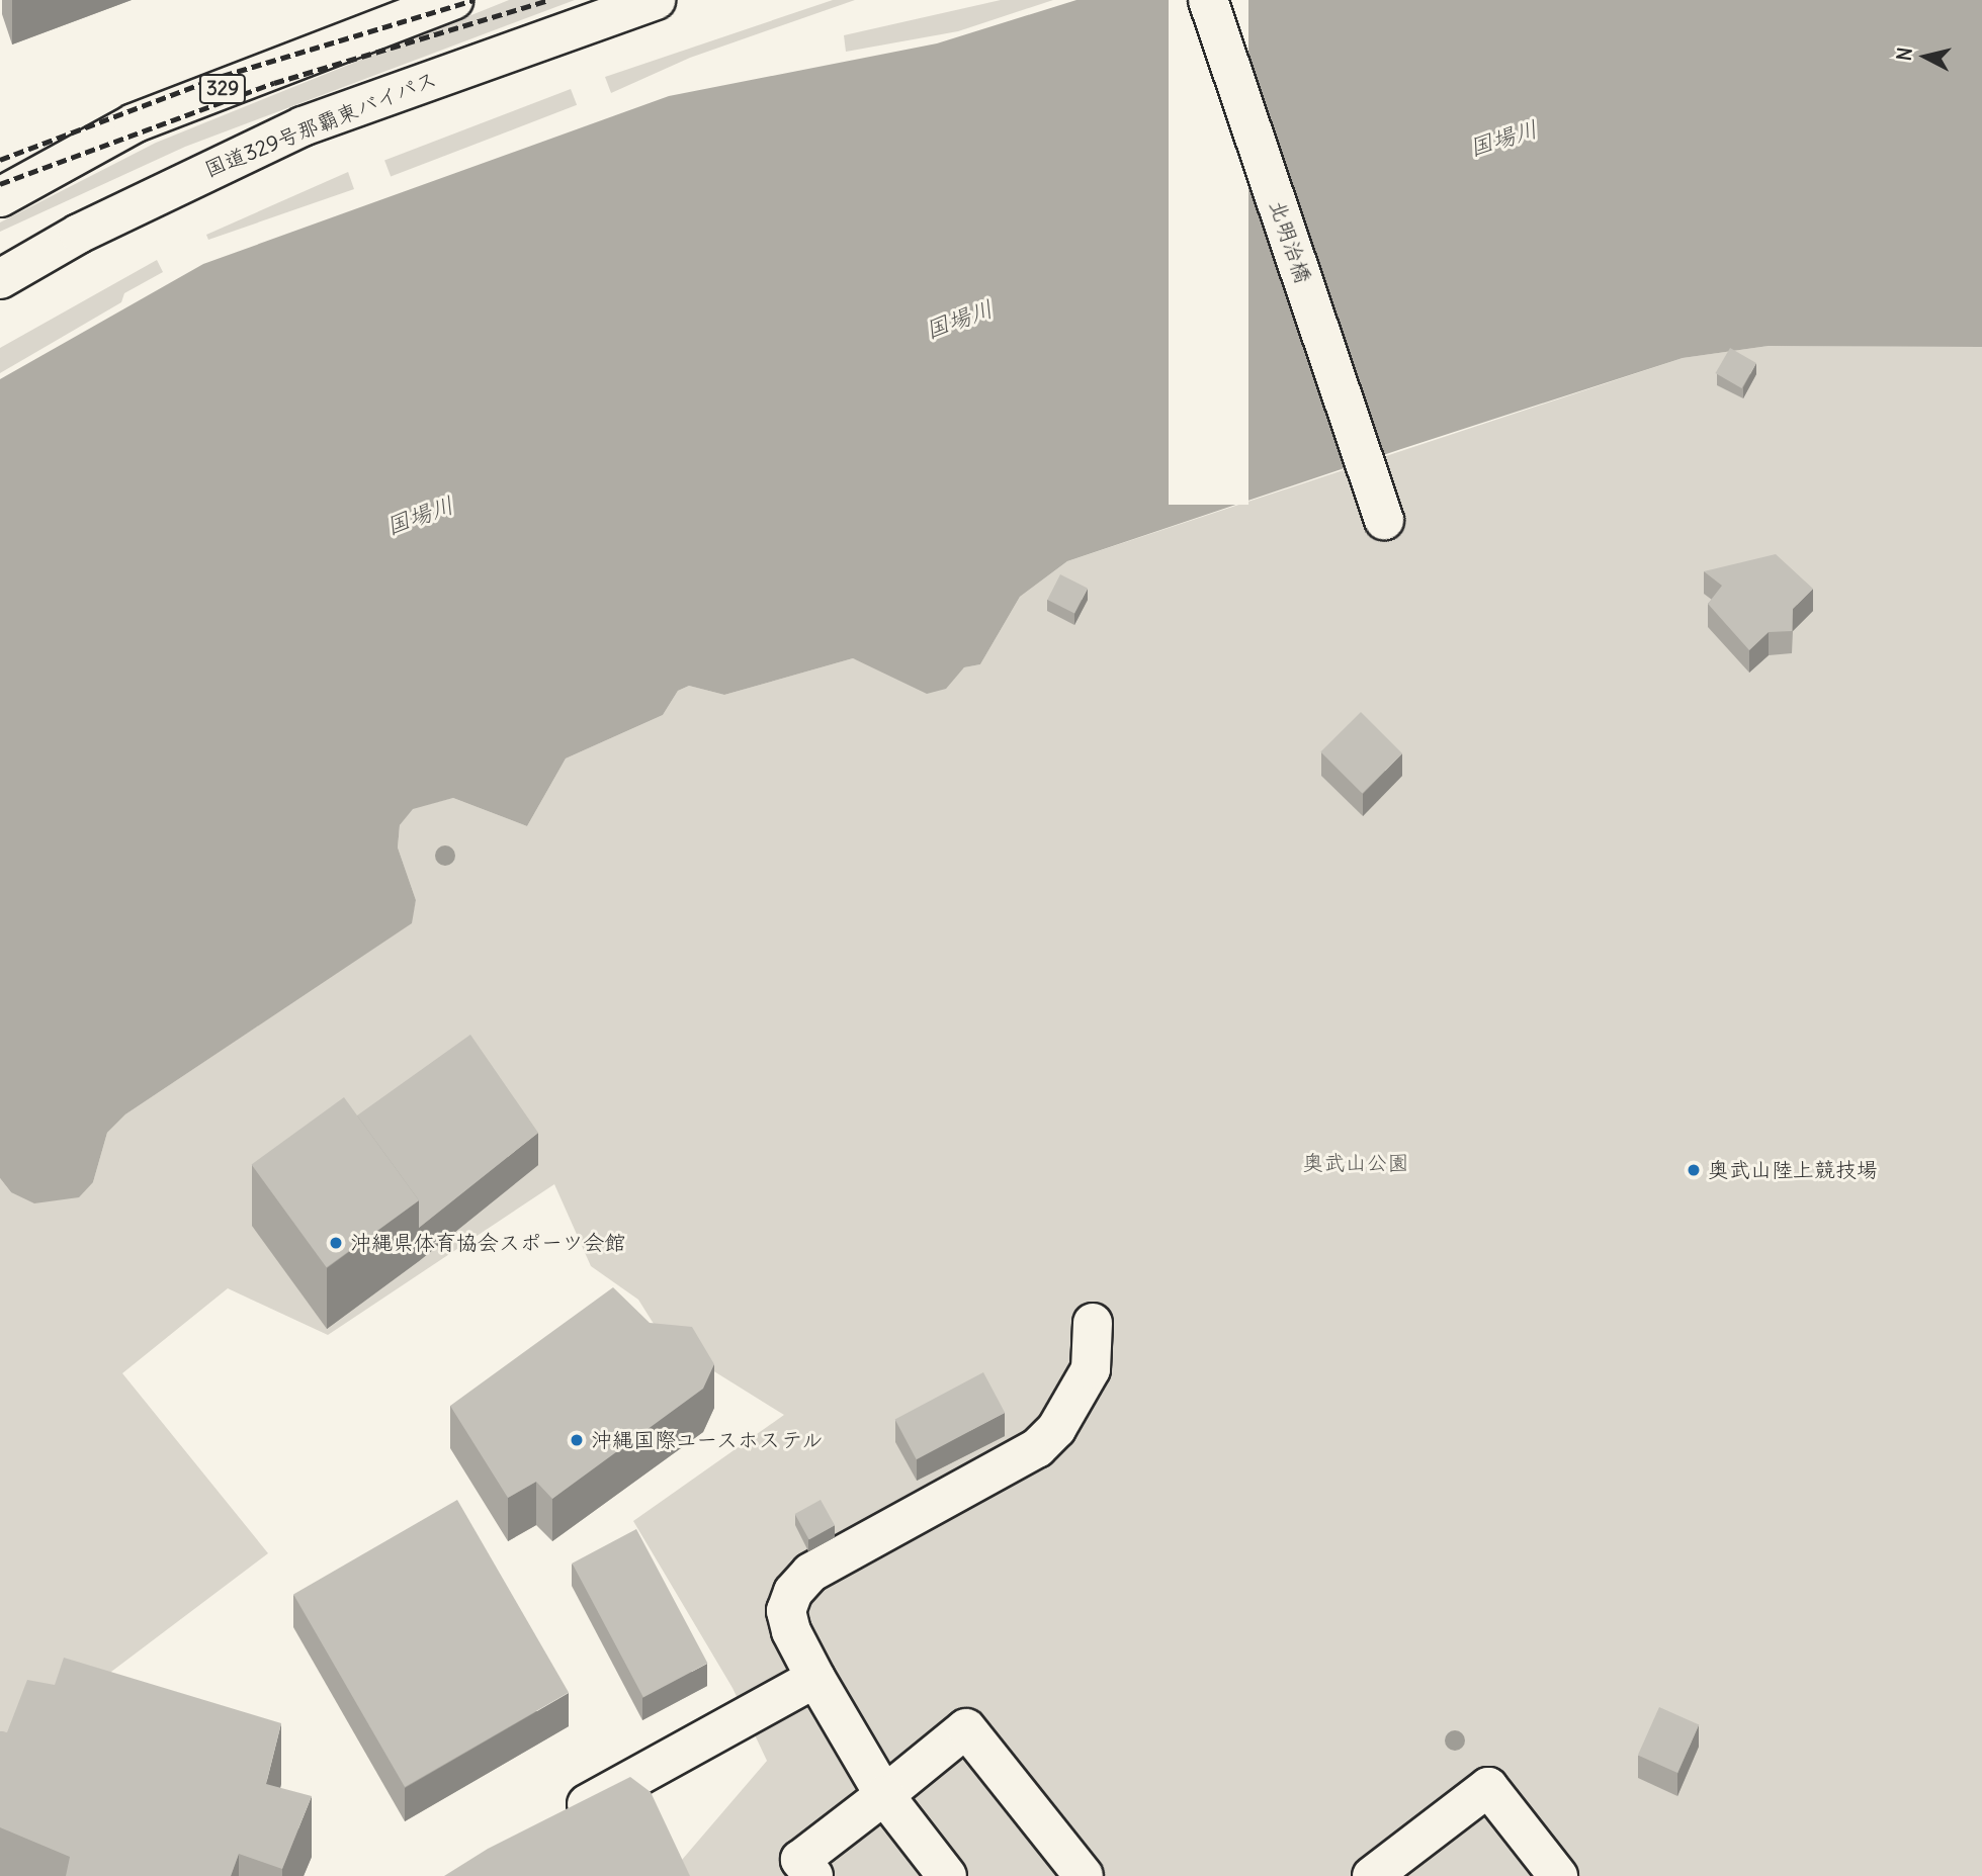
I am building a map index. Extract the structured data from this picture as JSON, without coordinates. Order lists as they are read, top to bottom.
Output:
{
  "streets": {
    "main road": ["329", "国道329号那覇東バイパス", "北明治橋"]
  },
  "water": ["国場川"],
  "parks": ["奥武山公園"],
  "places": ["奥武山陸上競技場", "沖縄県体育協会スポーツ会館", "沖縄国際ユースホステル"],
  "north": "left"
}
